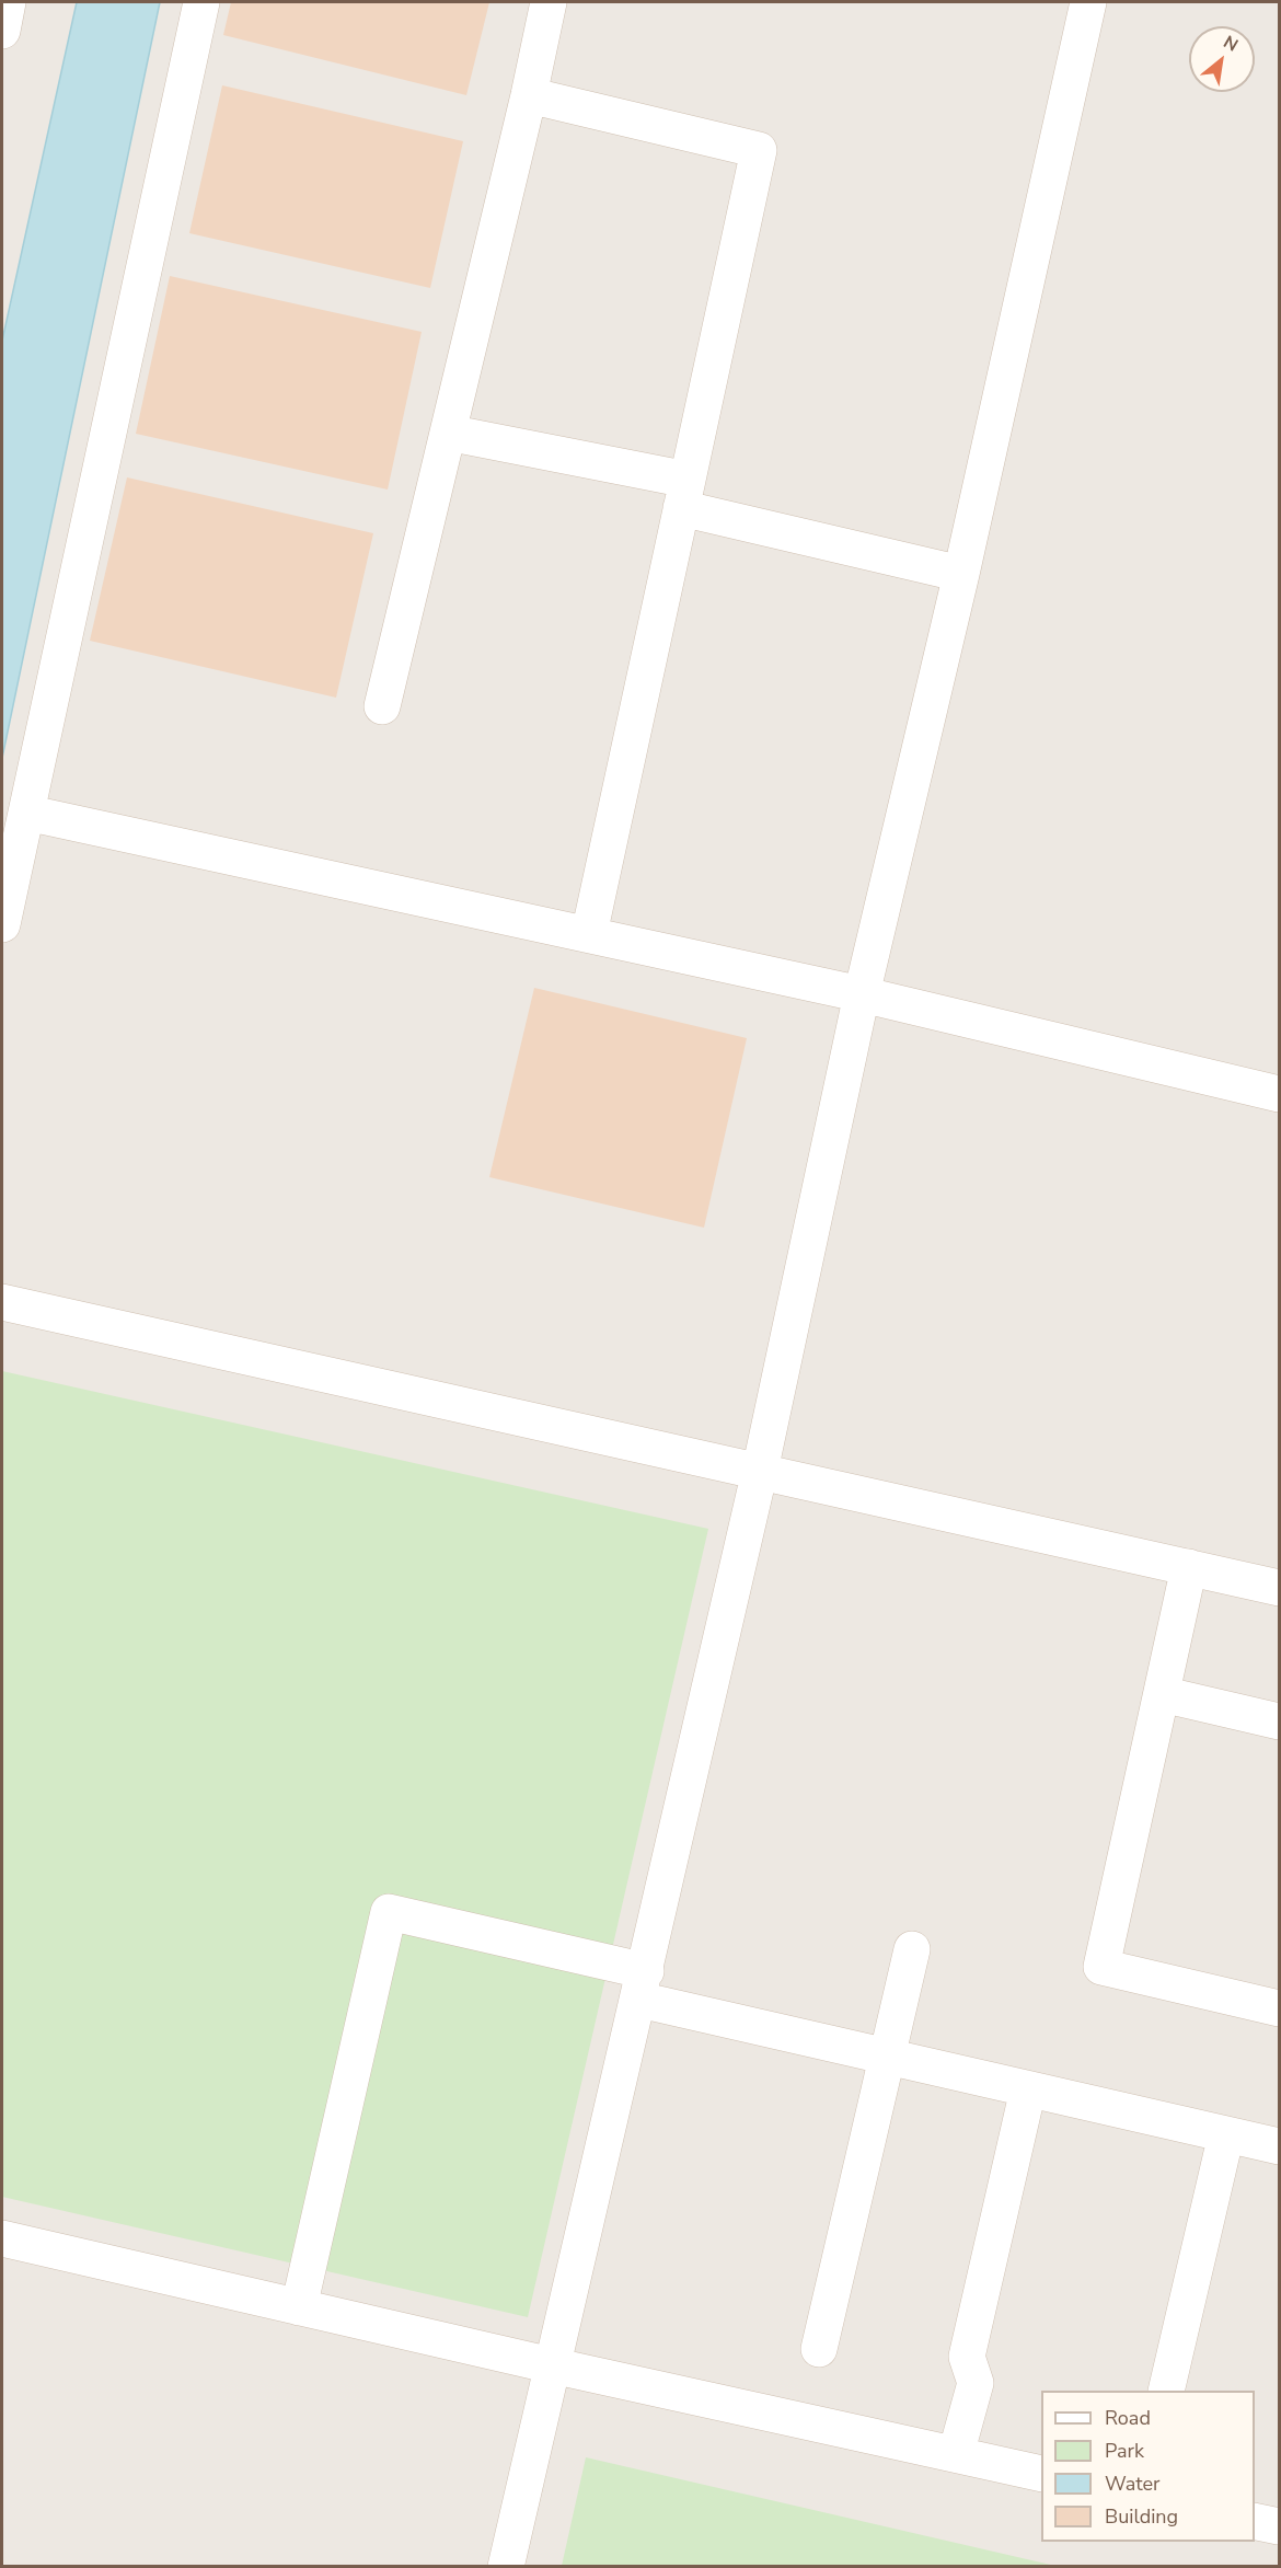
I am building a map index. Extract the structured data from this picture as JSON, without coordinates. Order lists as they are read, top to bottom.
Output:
{
  "legend": [
    "Road",
    "Park",
    "Water",
    "Building"
  ],
  "north": "top right"
}
